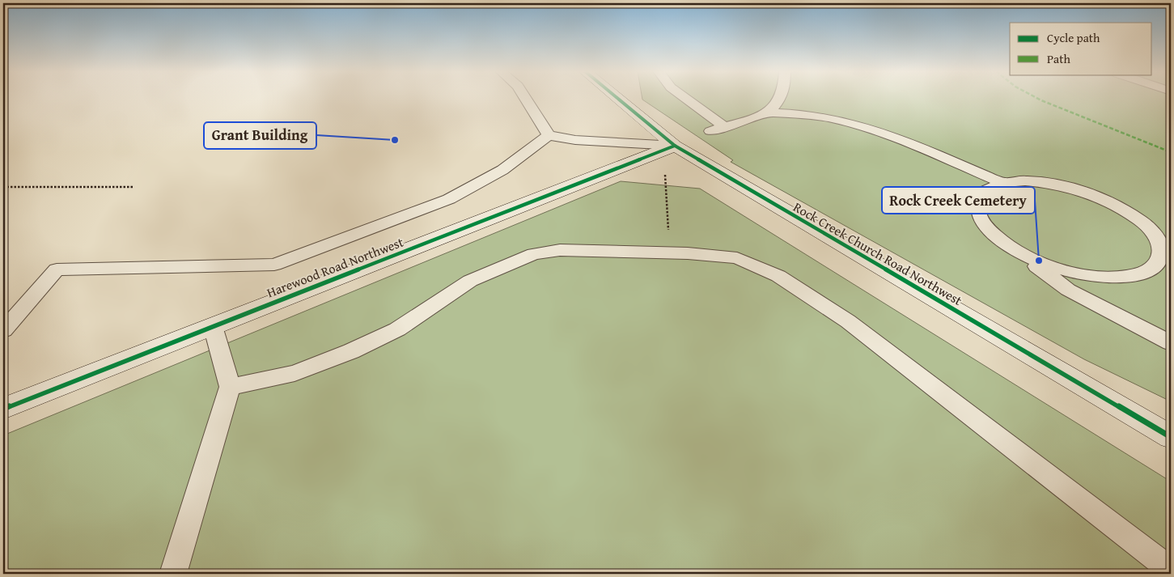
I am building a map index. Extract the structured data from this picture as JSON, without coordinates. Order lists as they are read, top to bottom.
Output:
{
  "streets": {
    "street": ["Rock Creek Church Road Northwest", "Harewood Road Northwest"]
  },
  "crossings": [
    ["Rock Creek Church Road Northwest", "Harewood Road Northwest"]
  ],
  "places": ["Grant Building", "Rock Creek Cemetery"],
  "legend": ["Cycle path", "Path"]
}
